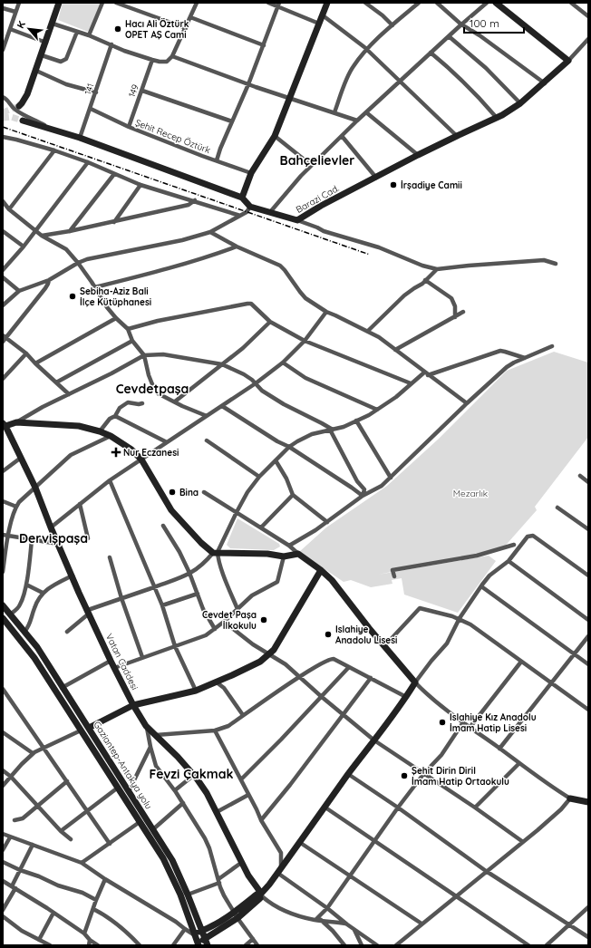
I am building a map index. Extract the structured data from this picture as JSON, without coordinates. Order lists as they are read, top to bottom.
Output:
{
  "streets": {
    "street": [
      "141",
      "149",
      "Şehit Recep Öztürk",
      "Barazi Cad.",
      "Vatan Caddesi",
      "Gaziantep-Antakya yolu"
    ]
  },
  "crossings": [
    ["141", "Şehit Recep Öztürk"],
    ["149", "Şehit Recep Öztürk"]
  ],
  "districts": [
    "Bahçelievler",
    "Cevdetpaşa",
    "Dervişpaşa",
    "Fevzi Çakmak"
  ],
  "parks": ["Mezarlık"],
  "places": {
    "other": [
      "Hacı Ali Öztürk OPET AŞ Cami",
      "İrşadiye Camii",
      "Sebiha-Aziz Bali İlçe Kütüphanesi",
      "Bina",
      "Cevdet Paşa İlkokulu",
      "Islahiye Anadolu Lisesi",
      "Islahiye Kız Anadolu İmam Hatip Lisesi",
      "Şehit Dirin Diril İmam Hatip Ortaokulu"
    ],
    "health": ["Nur Eczanesi"]
  },
  "scale_bar": "100 m",
  "north": "top left"
}
